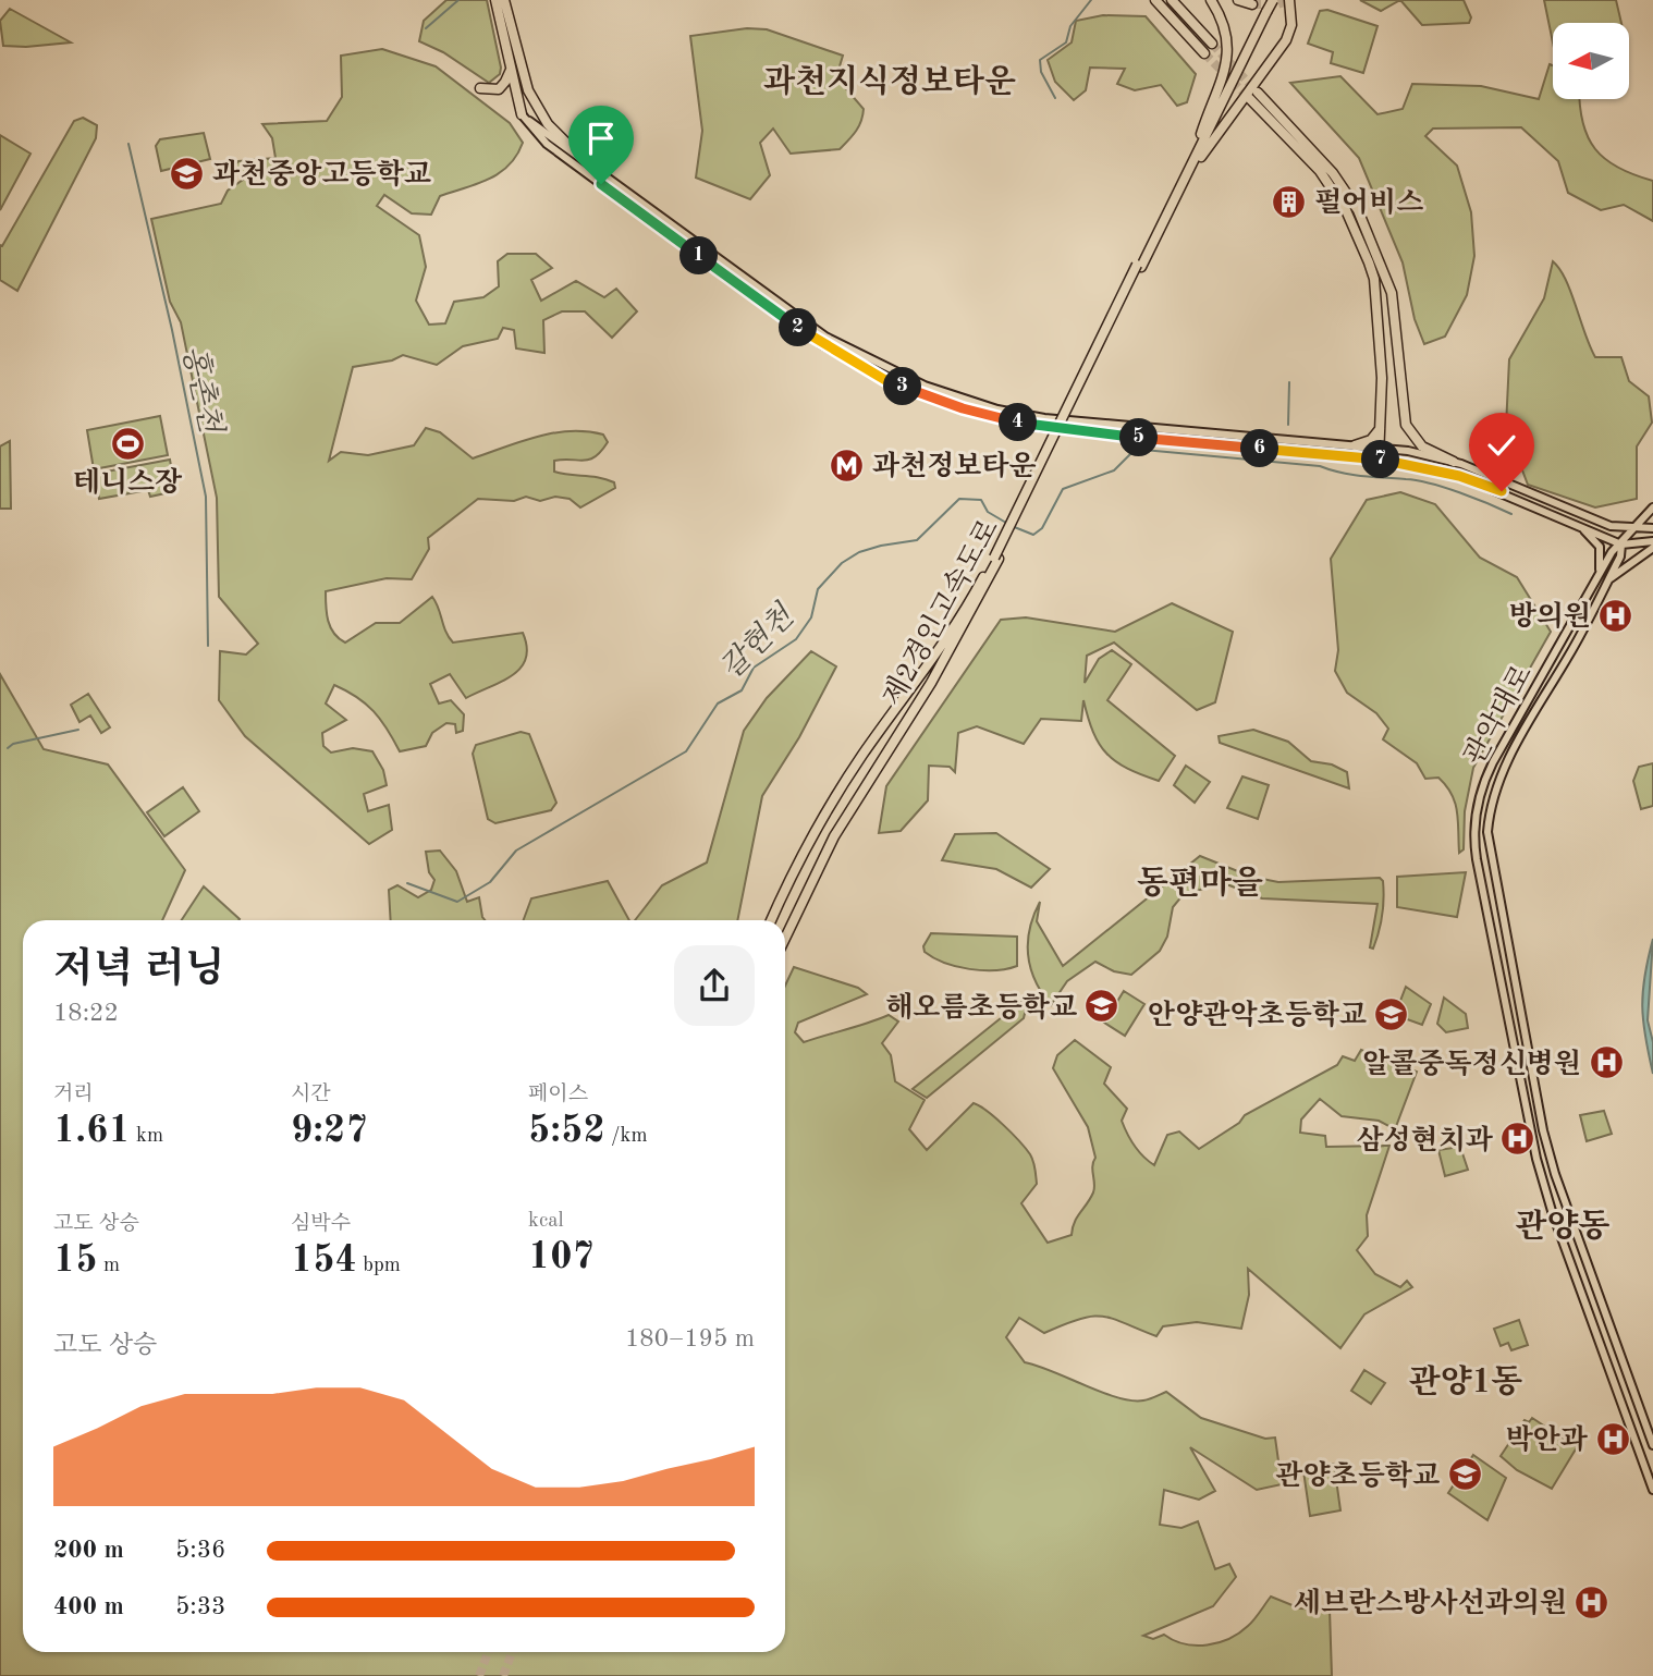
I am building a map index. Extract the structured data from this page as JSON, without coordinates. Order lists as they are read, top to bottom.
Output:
{
  "streets": {
    "highway": ["제2경인고속도로"],
    "main road": ["관악대로"]
  },
  "districts": [
    "과천지식정보타운",
    "동편마을",
    "관양동",
    "관양1동"
  ],
  "water": ["홍촌천", "갈현천"],
  "places": {
    "school or university": [
      "과천중앙고등학교",
      "해오름초등학교",
      "안양관악초등학교",
      "관양초등학교"
    ],
    "building": ["펄어비스"],
    "sports": ["테니스장"],
    "metro station": ["과천정보타운"],
    "hospital": [
      "방의원",
      "알콜중독정신병원",
      "삼성현치과",
      "박안과",
      "세브란스방사선과의원"
    ]
  },
  "north": "left",
  "page": {
    "pins": [
      "1",
      "2",
      "3",
      "4",
      "5",
      "6",
      "7"
    ],
    "heading": ["저녁 러닝", "18:22"],
    "stats": [
      ["거리", "1.61 km"],
      ["시간", "9:27"],
      ["페이스", "5:52 /km"],
      ["고도 상승", "15 m"],
      ["심박수", "154 bpm"],
      ["kcal", "107"]
    ],
    "chart": ["고도 상승", "180–195 m"],
    "list": [
      {
        "name": "200 m",
        "note": "5:36"
      },
      {
        "name": "400 m",
        "note": "5:33"
      }
    ]
  }
}
